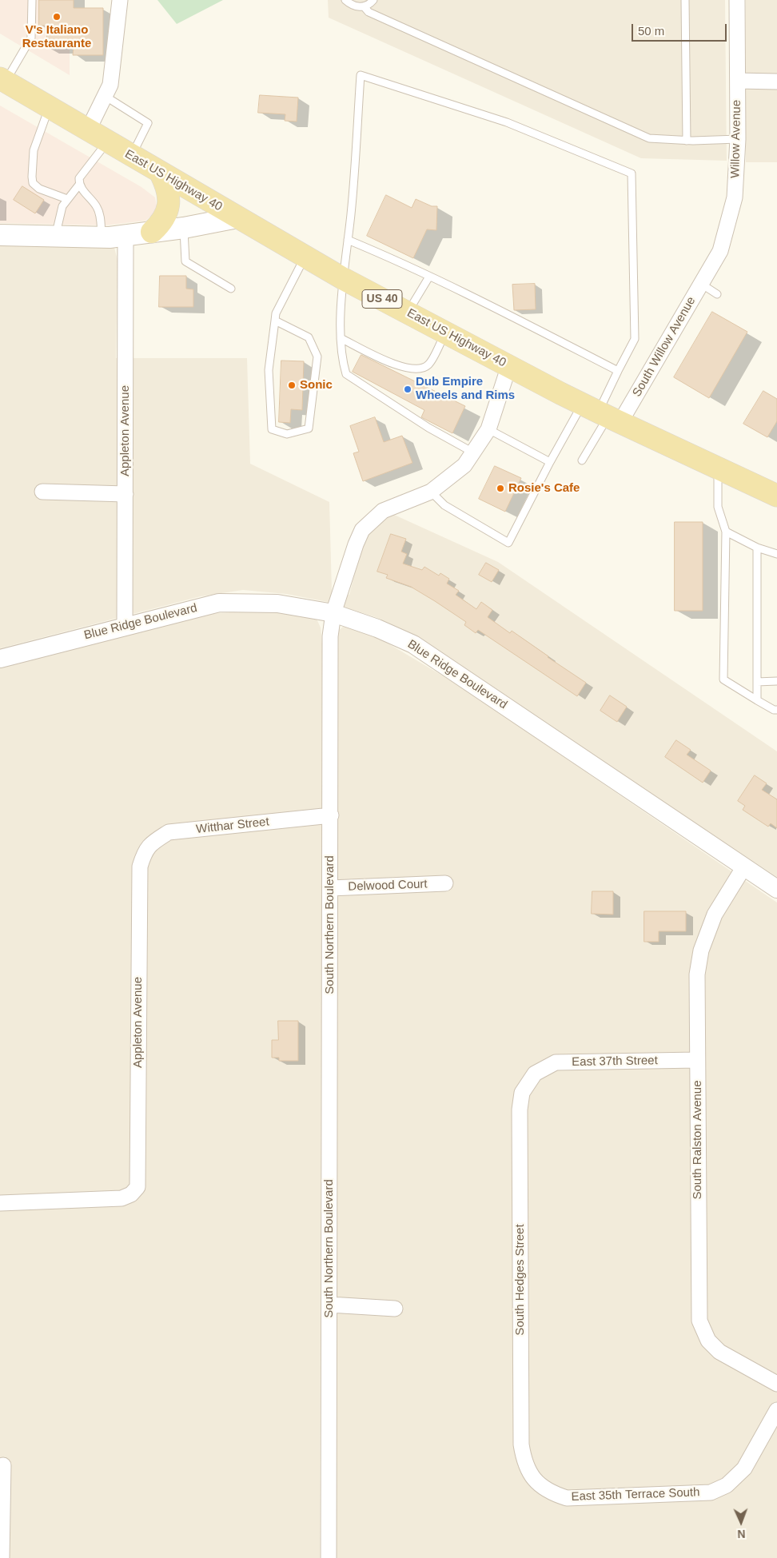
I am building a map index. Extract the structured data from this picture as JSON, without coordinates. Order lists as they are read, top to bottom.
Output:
{
  "streets": {
    "main road": ["East US Highway 40", "US 40"],
    "street": [
      "Willow Avenue",
      "South Willow Avenue",
      "Appleton Avenue",
      "Blue Ridge Boulevard",
      "Witthar Street",
      "Delwood Court",
      "South Northern Boulevard",
      "East 37th Street",
      "South Ralston Avenue",
      "South Hedges Street",
      "East 35th Terrace South"
    ]
  },
  "crossings": [
    ["Willow Avenue", "South Willow Avenue"],
    ["East US Highway 40", "South Willow Avenue"],
    ["East US Highway 40", "South Northern Boulevard"],
    ["Appleton Avenue", "Blue Ridge Boulevard"],
    ["Appleton Avenue", "Witthar Street"],
    ["Blue Ridge Boulevard", "South Northern Boulevard"],
    ["Blue Ridge Boulevard", "South Ralston Avenue"],
    ["Witthar Street", "South Northern Boulevard"],
    ["Delwood Court", "South Northern Boulevard"],
    ["East 37th Street", "South Ralston Avenue"],
    ["East 37th Street", "South Hedges Street"],
    ["South Hedges Street", "East 35th Terrace South"]
  ],
  "places": [
    "V's Italiano Restaurante",
    "Sonic",
    "Dub Empire Wheels and Rims",
    "Rosie's Cafe"
  ],
  "scale_bar": "50 m",
  "north": "bottom"
}
